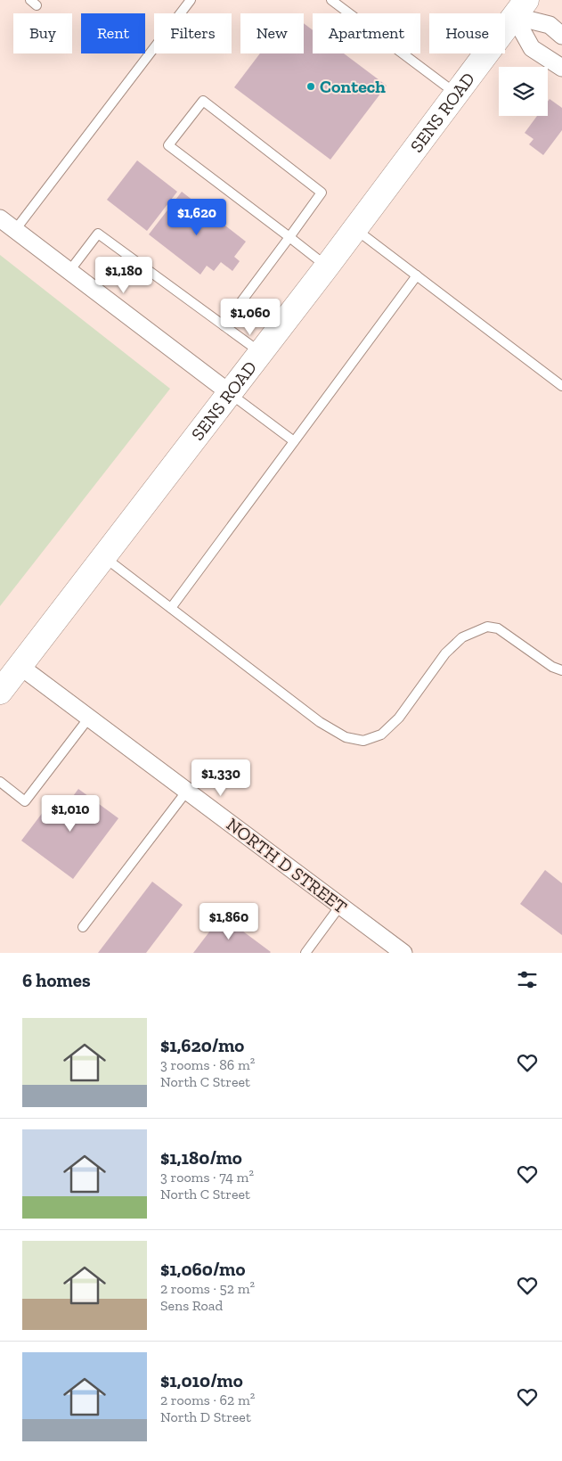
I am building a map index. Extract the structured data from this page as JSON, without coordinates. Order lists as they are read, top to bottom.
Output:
{
  "streets": {
    "main road": ["SENS ROAD"],
    "street": ["NORTH D STREET"]
  },
  "crossings": [
    ["SENS ROAD", "NORTH D STREET"]
  ],
  "places": ["Contech"],
  "page": {
    "chip": [
      "Buy",
      "Rent",
      "Filters",
      "New",
      "Apartment",
      "House"
    ],
    "price": [
      "$1,620",
      "$1,180",
      "$1,060",
      "$1,330",
      "$1,010",
      "$1,860"
    ],
    "heading": "6 homes",
    "list": [
      {
        "name": "$1,620/mo",
        "note": "3 rooms · 86 m² · North C Street"
      },
      {
        "name": "$1,180/mo",
        "note": "3 rooms · 74 m² · North C Street"
      },
      {
        "name": "$1,060/mo",
        "note": "2 rooms · 52 m² · Sens Road"
      },
      {
        "name": "$1,010/mo",
        "note": "2 rooms · 62 m² · North D Street"
      }
    ]
  }
}
